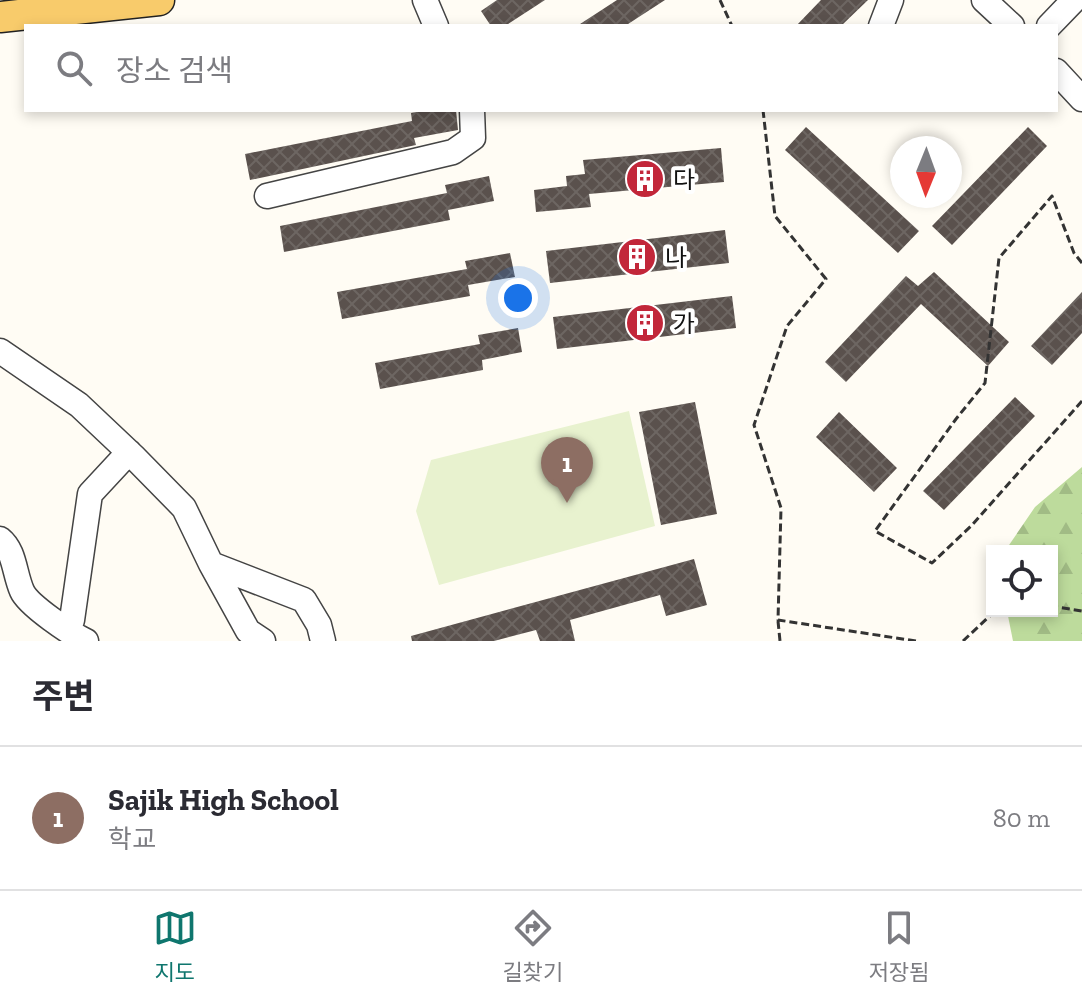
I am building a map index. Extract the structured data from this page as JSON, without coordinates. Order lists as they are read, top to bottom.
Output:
{
  "places": {
    "building": ["다", "나", "가"]
  },
  "north": "bottom",
  "page": {
    "search": "장소 검색",
    "pins": "1",
    "heading": "주변",
    "list": [
      {
        "mark": "1",
        "name": "Sajik High School",
        "note": "학교",
        "value": "80 m"
      }
    ],
    "nav": ["지도", "길찾기", "저장됨"]
  }
}
